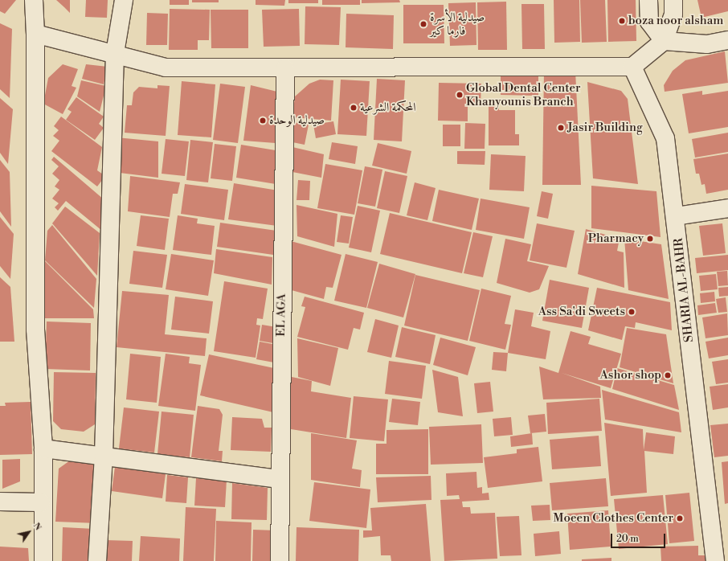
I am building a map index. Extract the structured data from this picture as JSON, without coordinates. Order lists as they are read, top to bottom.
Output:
{
  "streets": {
    "street": ["SHARIA AL-BAHR", "EL AGA"]
  },
  "places": [
    "boza noor alsham",
    "صيدلية الأسرة فارما كير",
    "Global Dental Center Khanyounis Branch",
    "المحكمة الشرعية",
    "صيدلية الوحدة",
    "Jasir Building",
    "Pharmacy",
    "Ass Sa'di Sweets",
    "Ashor shop",
    "Moeen Clothes Center"
  ],
  "scale_bar": "20 m",
  "north": "top right"
}
